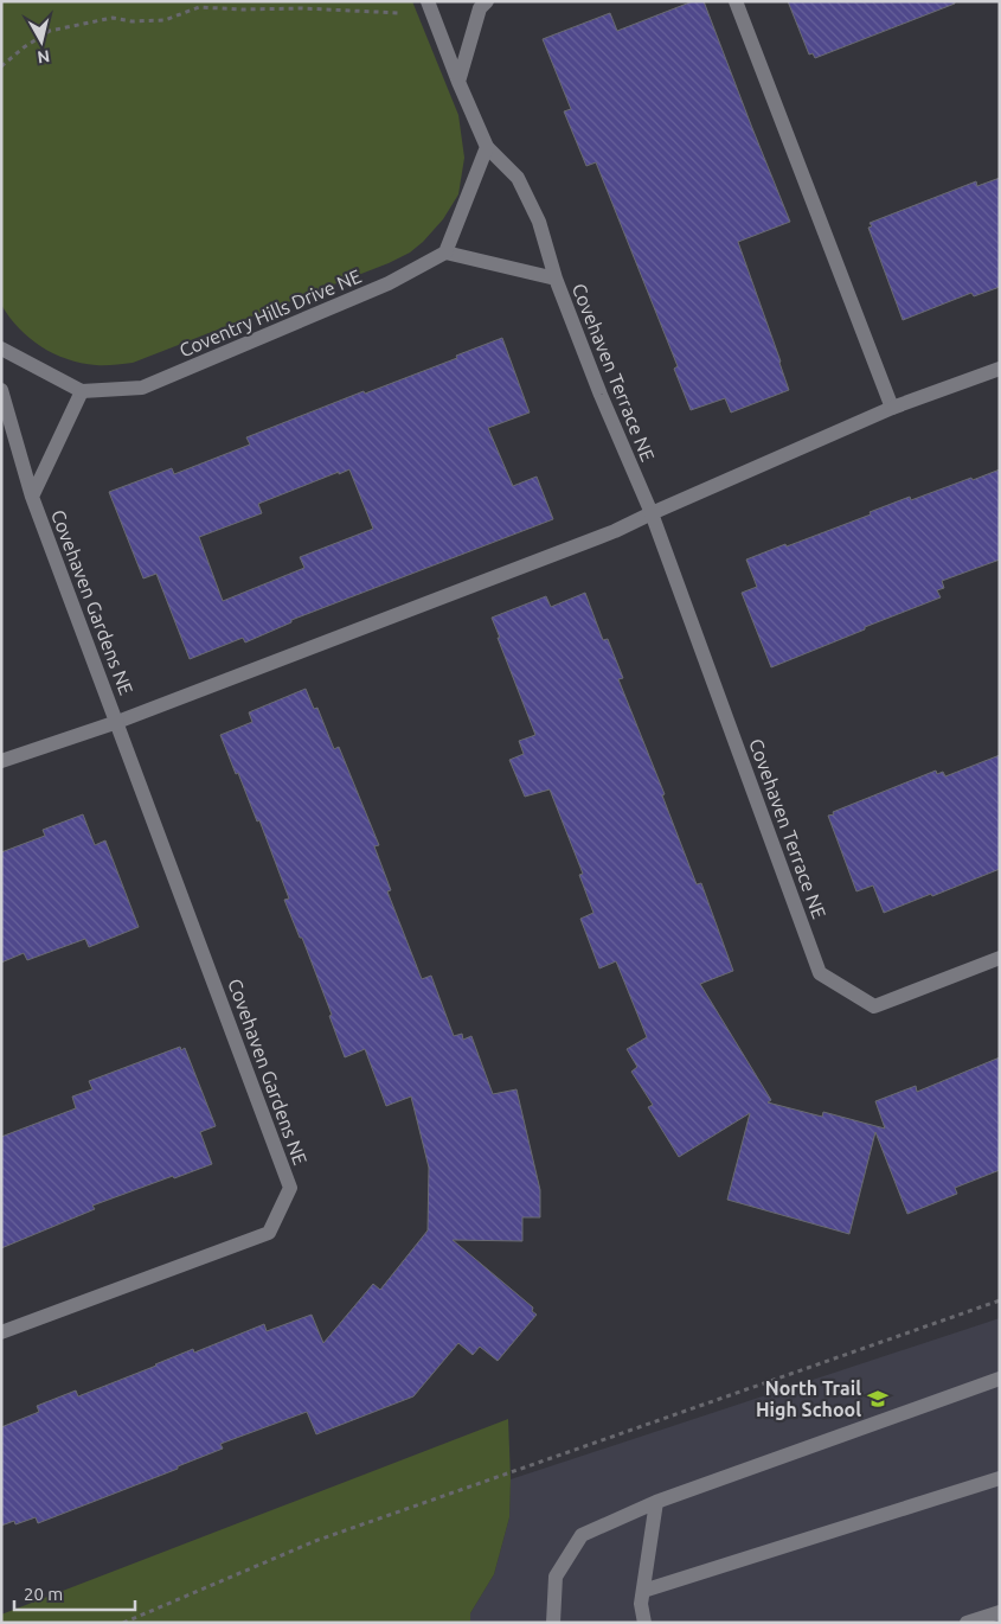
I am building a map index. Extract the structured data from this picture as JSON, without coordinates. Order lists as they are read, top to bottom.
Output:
{
  "streets": {
    "street": ["Coventry Hills Drive NE", "Covehaven Terrace NE", "Covehaven Gardens NE"]
  },
  "crossings": [
    ["Coventry Hills Drive NE", "Covehaven Terrace NE"],
    ["Coventry Hills Drive NE", "Covehaven Gardens NE"]
  ],
  "places": {
    "school or university": ["North Trail High School"]
  },
  "scale_bar": "20 m",
  "north": "bottom"
}
